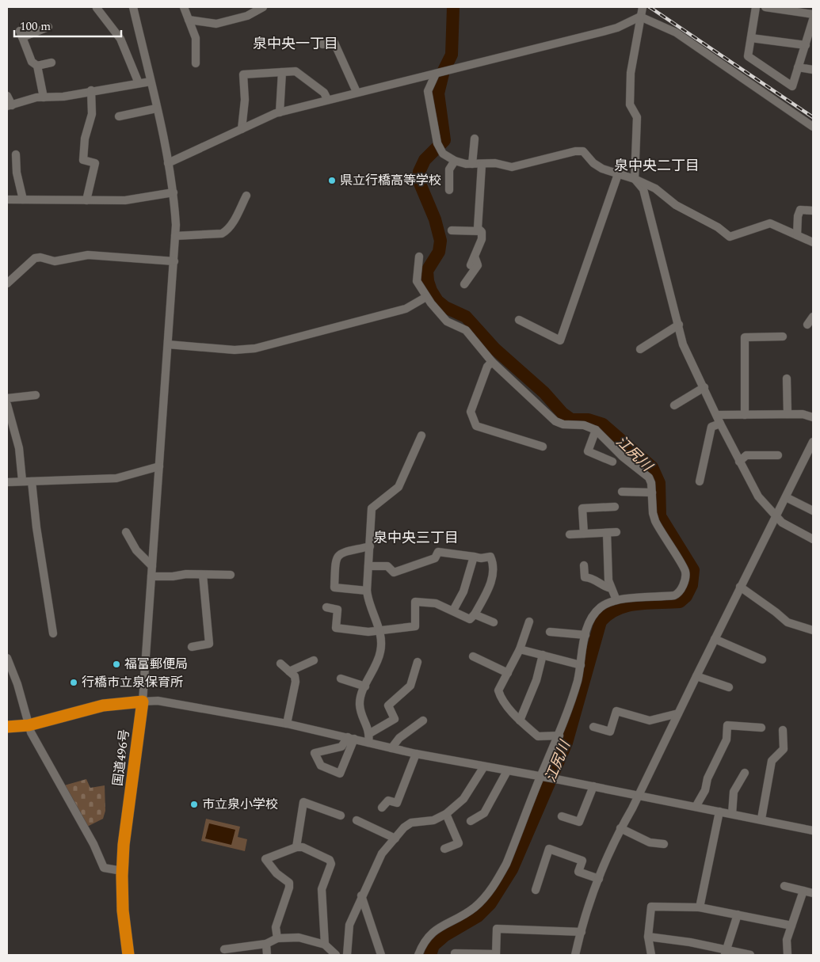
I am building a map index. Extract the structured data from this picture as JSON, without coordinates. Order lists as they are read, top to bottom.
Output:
{
  "streets": {
    "highway": ["国道496号"]
  },
  "districts": ["泉中央一丁目", "泉中央二丁目", "泉中央三丁目"],
  "water": ["江尻川"],
  "places": [
    "県立行橋高等学校",
    "福富郵便局",
    "行橋市立泉保育所",
    "市立泉小学校"
  ],
  "scale_bar": "100 m"
}
